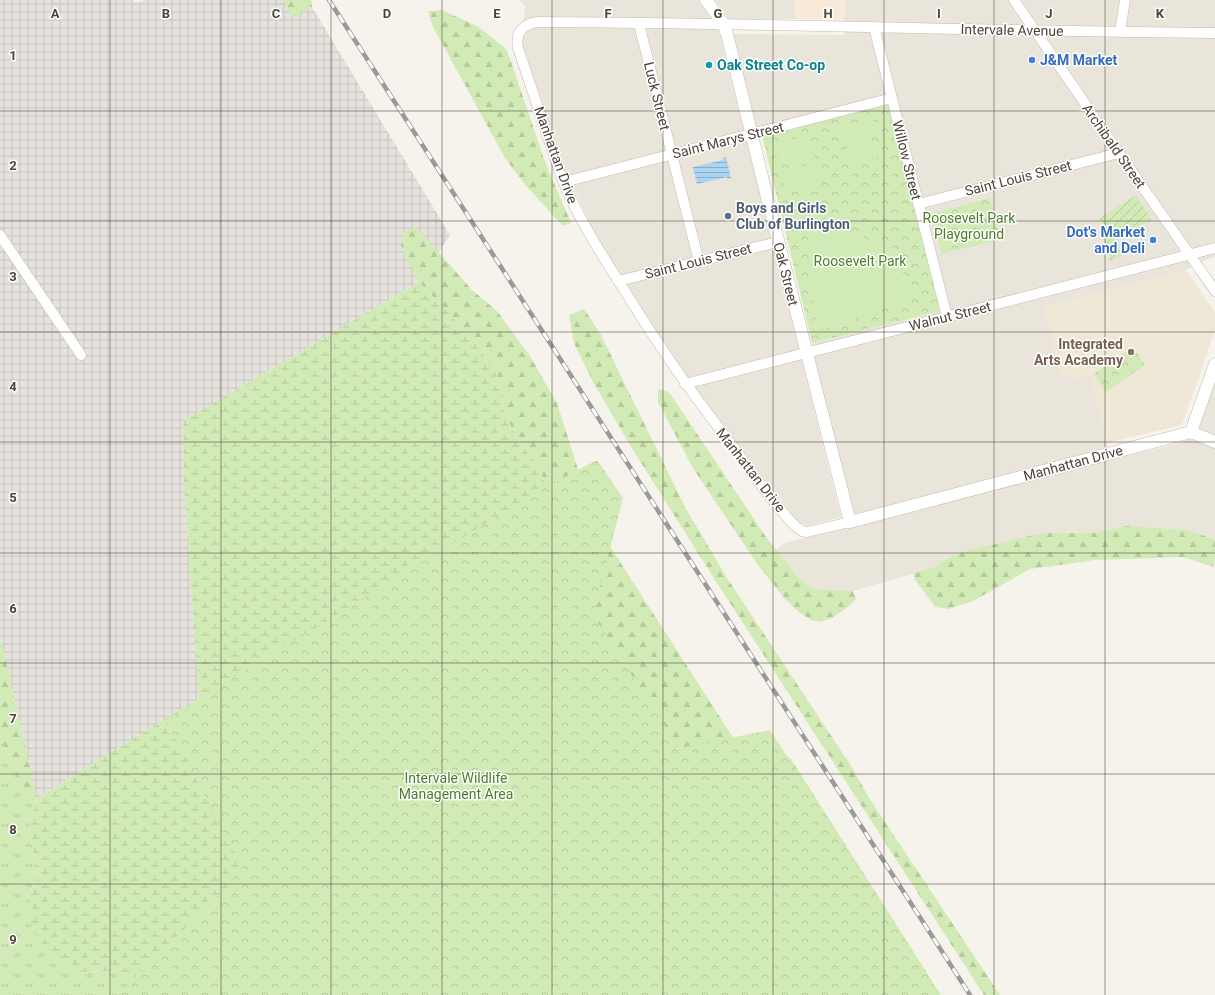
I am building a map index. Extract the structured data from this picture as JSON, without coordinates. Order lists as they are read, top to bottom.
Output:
{
  "streets": {
    "street": [
      "Intervale Avenue",
      "Luck Street",
      "Saint Marys Street",
      "Archibald Street",
      "Manhattan Drive",
      "Willow Street",
      "Saint Louis Street",
      "Oak Street",
      "Walnut Street"
    ]
  },
  "crossings": [
    ["Intervale Avenue", "Luck Street"],
    ["Intervale Avenue", "Archibald Street"],
    ["Intervale Avenue", "Manhattan Drive"],
    ["Intervale Avenue", "Willow Street"],
    ["Intervale Avenue", "Oak Street"],
    ["Luck Street", "Saint Marys Street"],
    ["Luck Street", "Saint Louis Street"],
    ["Saint Marys Street", "Manhattan Drive"],
    ["Saint Marys Street", "Willow Street"],
    ["Saint Marys Street", "Oak Street"],
    ["Archibald Street", "Saint Louis Street"],
    ["Archibald Street", "Walnut Street"],
    ["Manhattan Drive", "Saint Louis Street"],
    ["Manhattan Drive", "Oak Street"],
    ["Manhattan Drive", "Walnut Street"],
    ["Willow Street", "Saint Louis Street"],
    ["Willow Street", "Walnut Street"],
    ["Saint Louis Street", "Oak Street"],
    ["Oak Street", "Walnut Street"]
  ],
  "parks": ["Roosevelt Park Playground", "Roosevelt Park", "Intervale Wildlife Management Area"],
  "places": [
    "J&M Market",
    "Oak Street Co-op",
    "Boys and Girls Club of Burlington",
    "Dot's Market and Deli",
    "Integrated Arts Academy"
  ],
  "grid": {
    "columns": [
      "A",
      "B",
      "C",
      "D",
      "E",
      "F",
      "G",
      "H",
      "I",
      "J",
      "K"
    ],
    "rows": [
      "1",
      "2",
      "3",
      "4",
      "5",
      "6",
      "7",
      "8",
      "9"
    ]
  }
}
